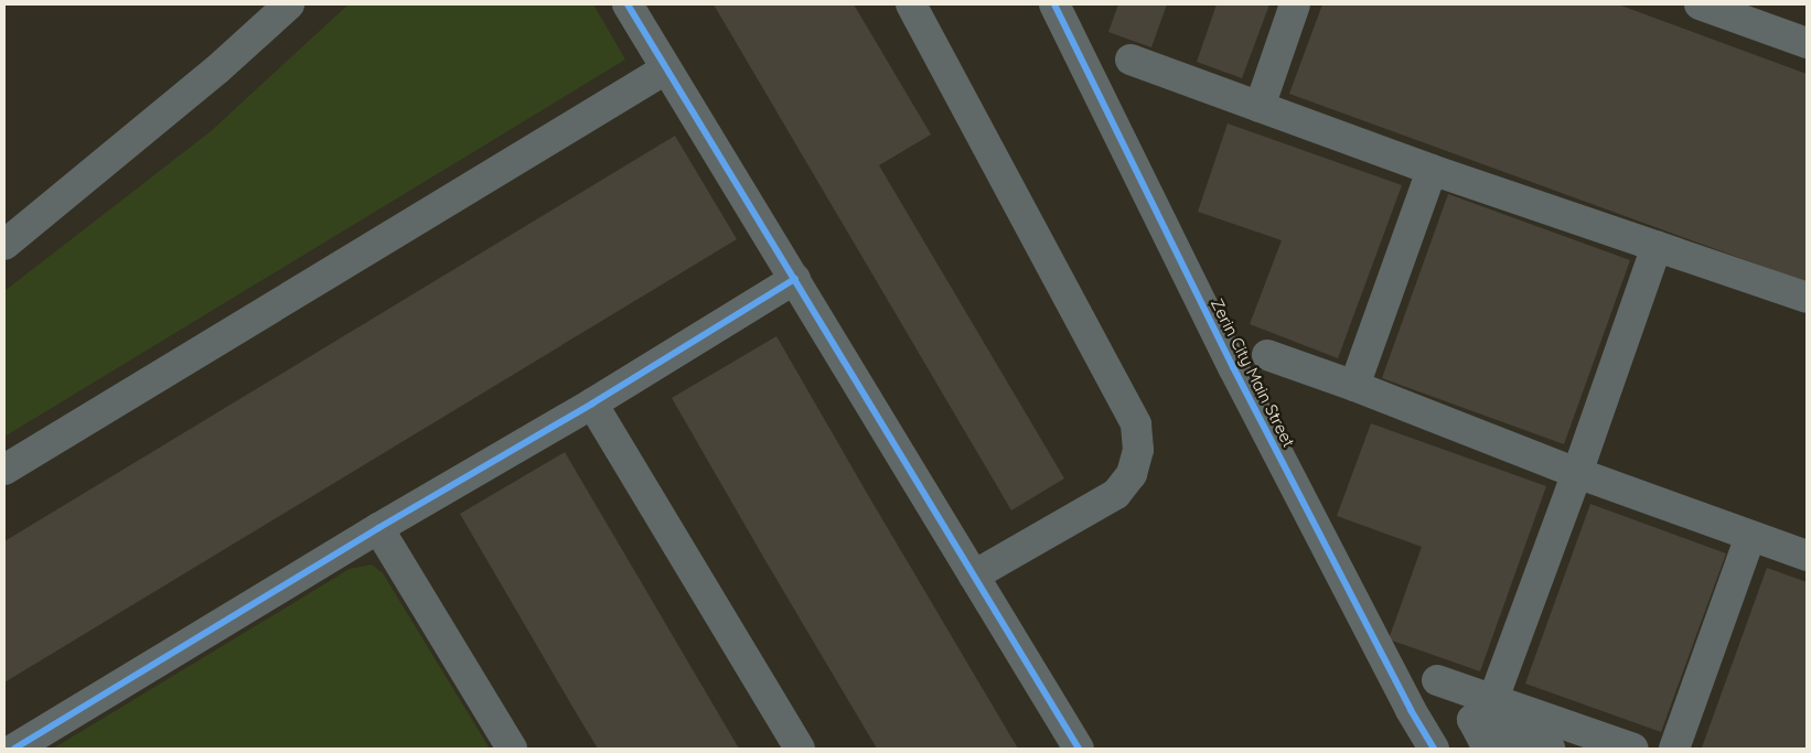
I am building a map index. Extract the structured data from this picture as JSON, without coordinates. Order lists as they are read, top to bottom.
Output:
{
  "streets": {
    "street": ["Zerin City Main Street"]
  }
}
